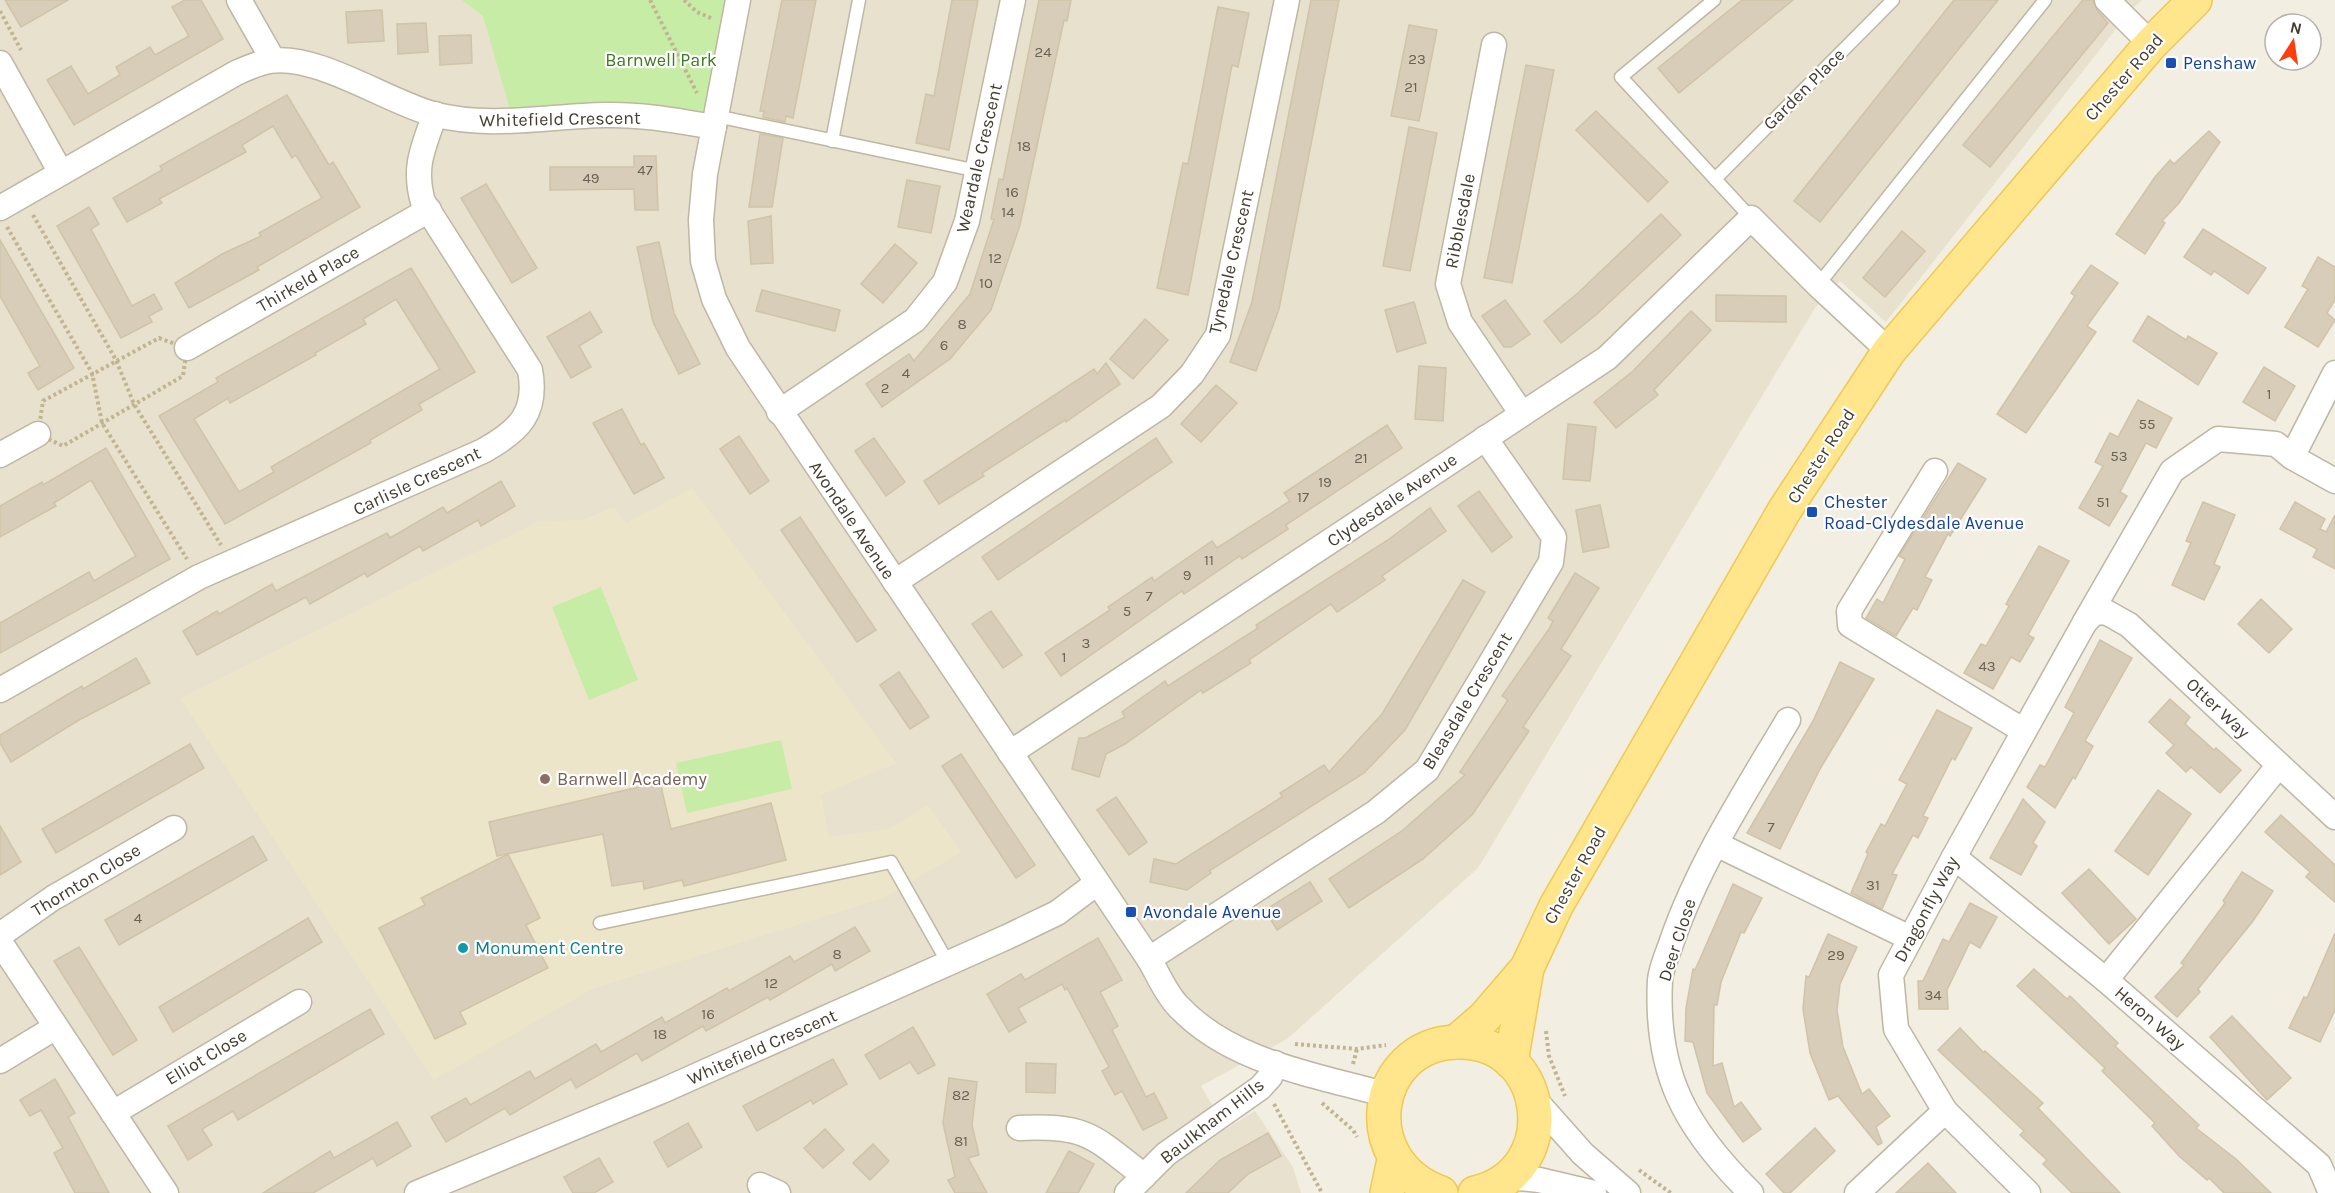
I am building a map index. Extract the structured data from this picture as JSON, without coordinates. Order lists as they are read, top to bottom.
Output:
{
  "streets": {
    "main road": ["Chester Road"],
    "street": [
      "Whitefield Crescent",
      "Weardale Crescent",
      "Ribblesdale",
      "Tynedale Crescent",
      "Thirkeld Place",
      "Carlisle Crescent",
      "Clydesdale Avenue",
      "Avondale Avenue",
      "Bleasdale Crescent",
      "Otter Way",
      "Thornton Close",
      "Dragonfly Way",
      "Deer Close",
      "Heron Way",
      "Elliot Close",
      "Baulkham Hills"
    ],
    "lane": ["Garden Place"]
  },
  "crossings": [
    ["Whitefield Crescent", "Carlisle Crescent"],
    ["Whitefield Crescent", "Avondale Avenue"],
    ["Weardale Crescent", "Avondale Avenue"],
    ["Ribblesdale", "Clydesdale Avenue"],
    ["Tynedale Crescent", "Avondale Avenue"],
    ["Thirkeld Place", "Carlisle Crescent"],
    ["Clydesdale Avenue", "Avondale Avenue"],
    ["Clydesdale Avenue", "Bleasdale Crescent"],
    ["Avondale Avenue", "Bleasdale Crescent"],
    ["Avondale Avenue", "Baulkham Hills"],
    ["Otter Way", "Dragonfly Way"],
    ["Dragonfly Way", "Heron Way"]
  ],
  "parks": ["Barnwell Park"],
  "places": {
    "transit": ["Penshaw", "Chester Road-Clydesdale Avenue", "Avondale Avenue"],
    "other": ["Barnwell Academy", "Monument Centre"]
  },
  "house_numbers": [
    "24",
    "23",
    "21",
    "18",
    "47",
    "49",
    "16",
    "14",
    "12",
    "10",
    "8",
    "6",
    "4",
    "2",
    "1",
    "55",
    "53",
    "21",
    "19",
    "17",
    "51",
    "11",
    "9",
    "7",
    "5",
    "3",
    "1",
    "43",
    "7",
    "31",
    "4",
    "8",
    "29",
    "12",
    "34",
    "16",
    "18",
    "82",
    "81"
  ],
  "north": "top"
}
